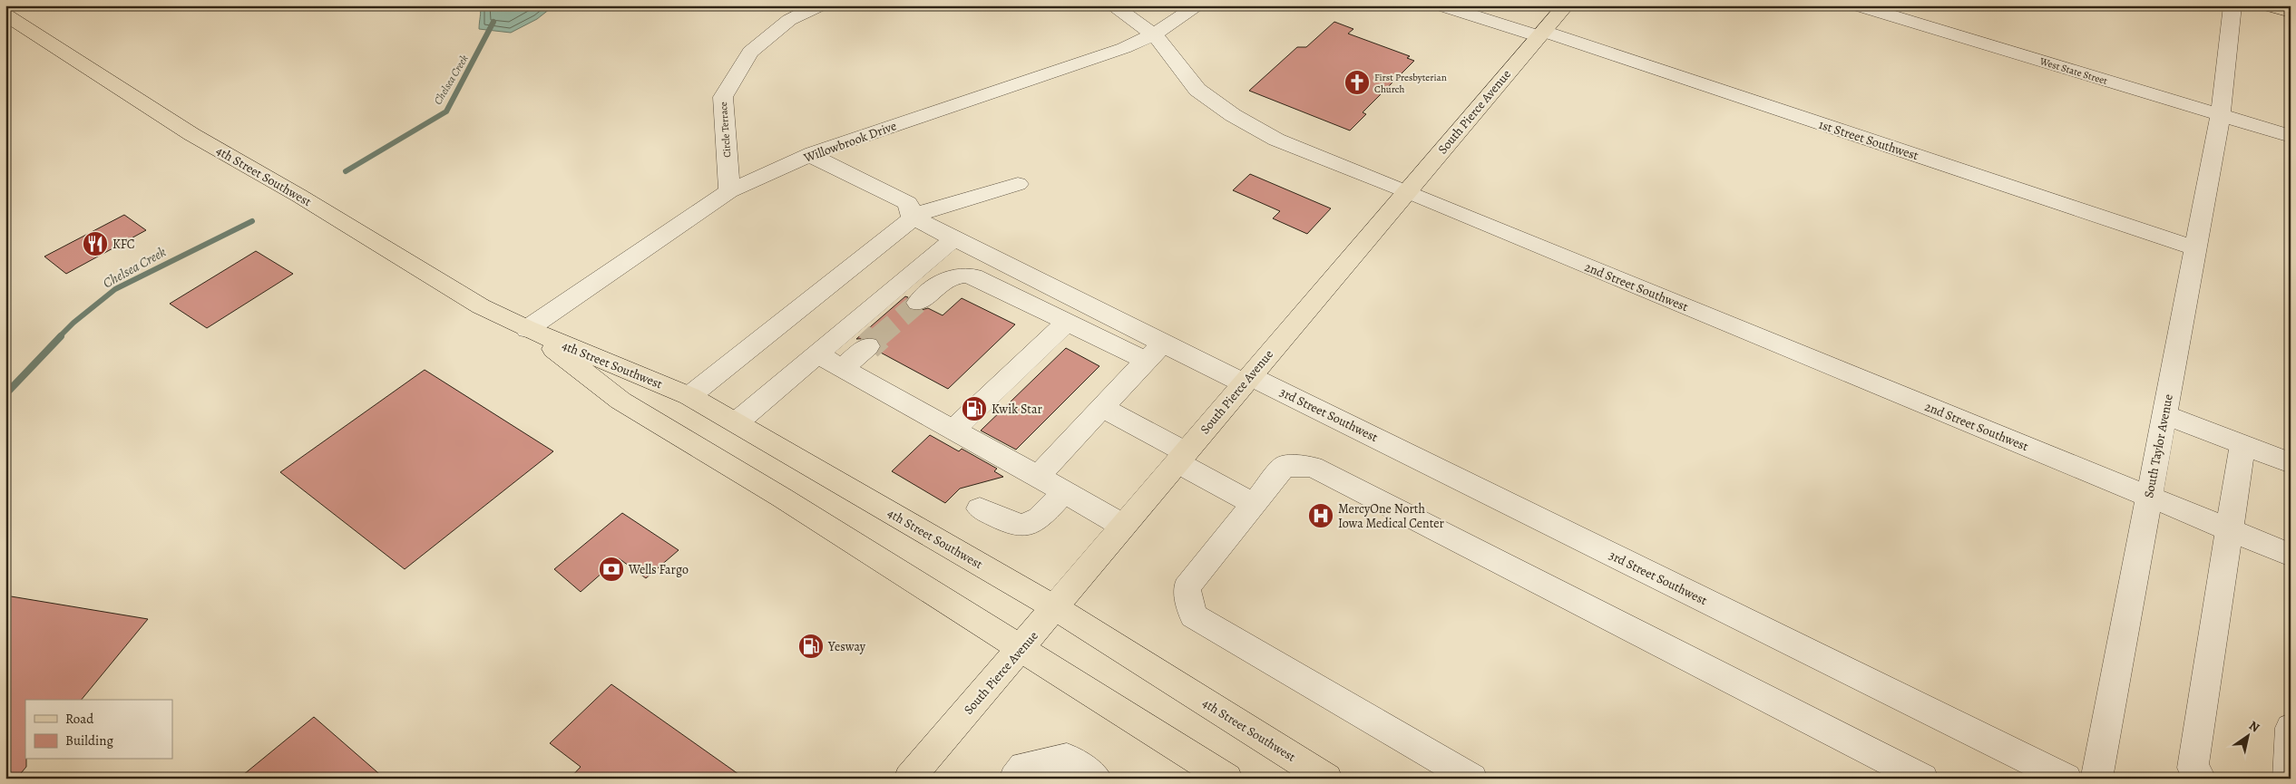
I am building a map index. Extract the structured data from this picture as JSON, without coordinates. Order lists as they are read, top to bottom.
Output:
{
  "streets": {
    "main road": ["South Pierce Avenue", "4th Street Southwest"],
    "street": [
      "West State Street",
      "Circle Terrace",
      "1st Street Southwest",
      "Willowbrook Drive",
      "2nd Street Southwest",
      "3rd Street Southwest",
      "South Taylor Avenue"
    ]
  },
  "crossings": [
    ["West State Street", "South Taylor Avenue"],
    ["South Pierce Avenue", "1st Street Southwest"],
    ["South Pierce Avenue", "4th Street Southwest"],
    ["South Pierce Avenue", "2nd Street Southwest"],
    ["South Pierce Avenue", "3rd Street Southwest"],
    ["Circle Terrace", "Willowbrook Drive"],
    ["1st Street Southwest", "South Taylor Avenue"],
    ["Willowbrook Drive", "4th Street Southwest"],
    ["Willowbrook Drive", "2nd Street Southwest"],
    ["2nd Street Southwest", "South Taylor Avenue"]
  ],
  "water": ["Chelsea Creek"],
  "places": {
    "church": ["First Presbyterian Church"],
    "restaurant": ["KFC"],
    "fuel station": ["Kwik Star", "Yesway"],
    "hospital": ["MercyOne North Iowa Medical Center"],
    "bank": ["Wells Fargo"]
  },
  "legend": ["Road", "Building"],
  "north": "top right"
}
